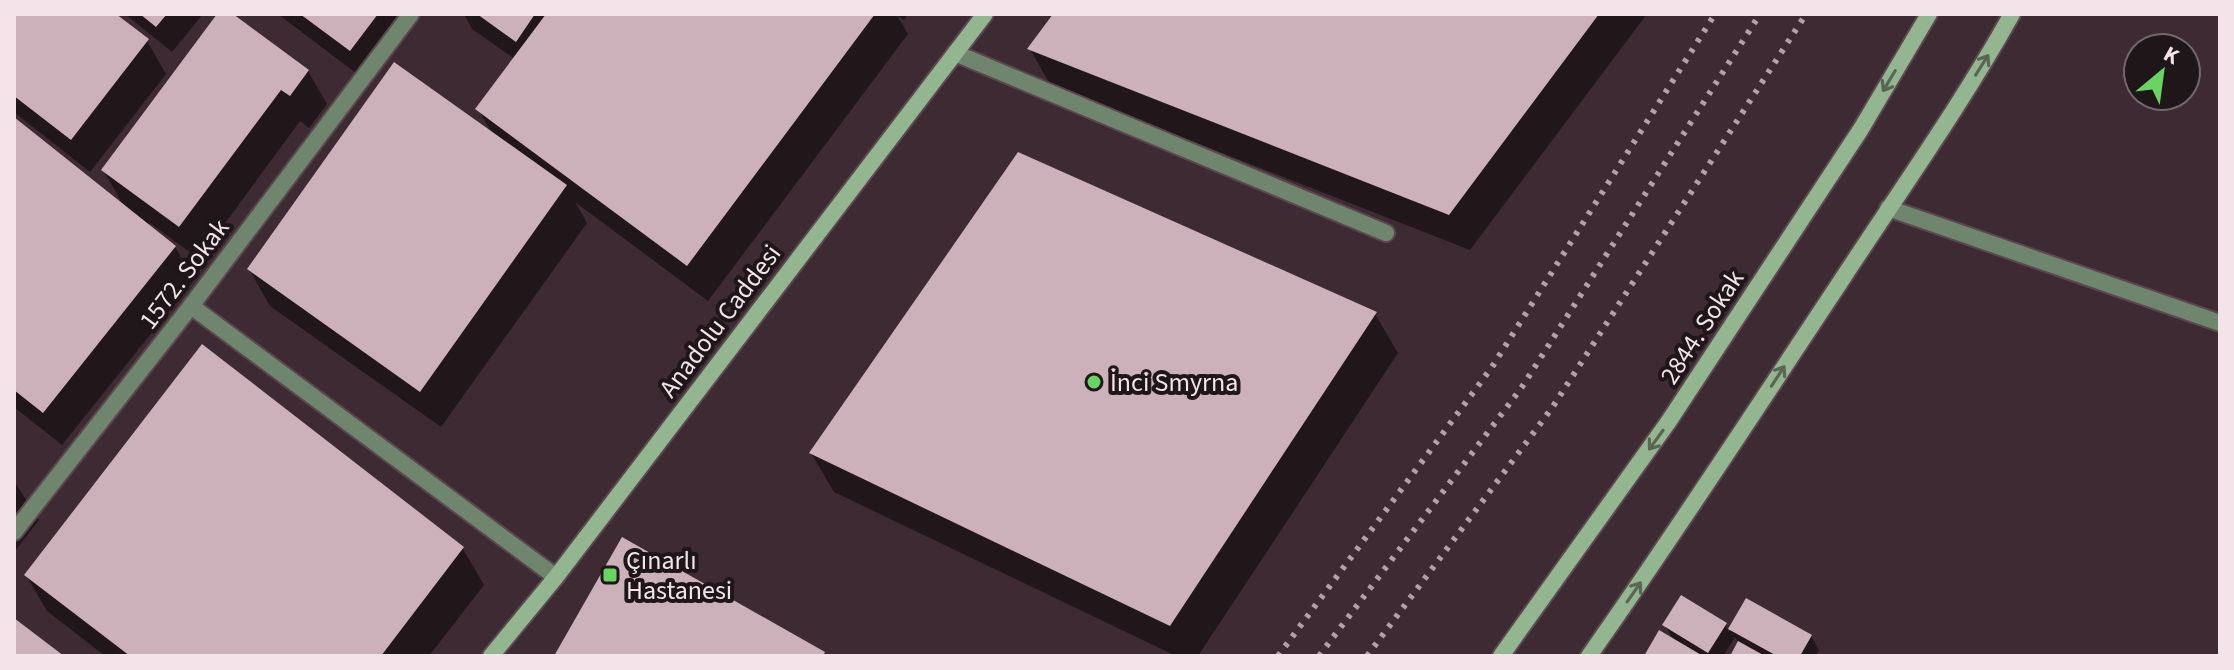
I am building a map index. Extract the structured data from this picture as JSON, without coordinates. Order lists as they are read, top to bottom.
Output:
{
  "streets": {
    "main road": ["Anadolu Caddesi", "2844. Sokak"],
    "street": ["1572. Sokak"]
  },
  "places": {
    "other": ["İnci Smyrna"],
    "transit": ["Çınarlı Hastanesi"]
  },
  "north": "top right"
}
